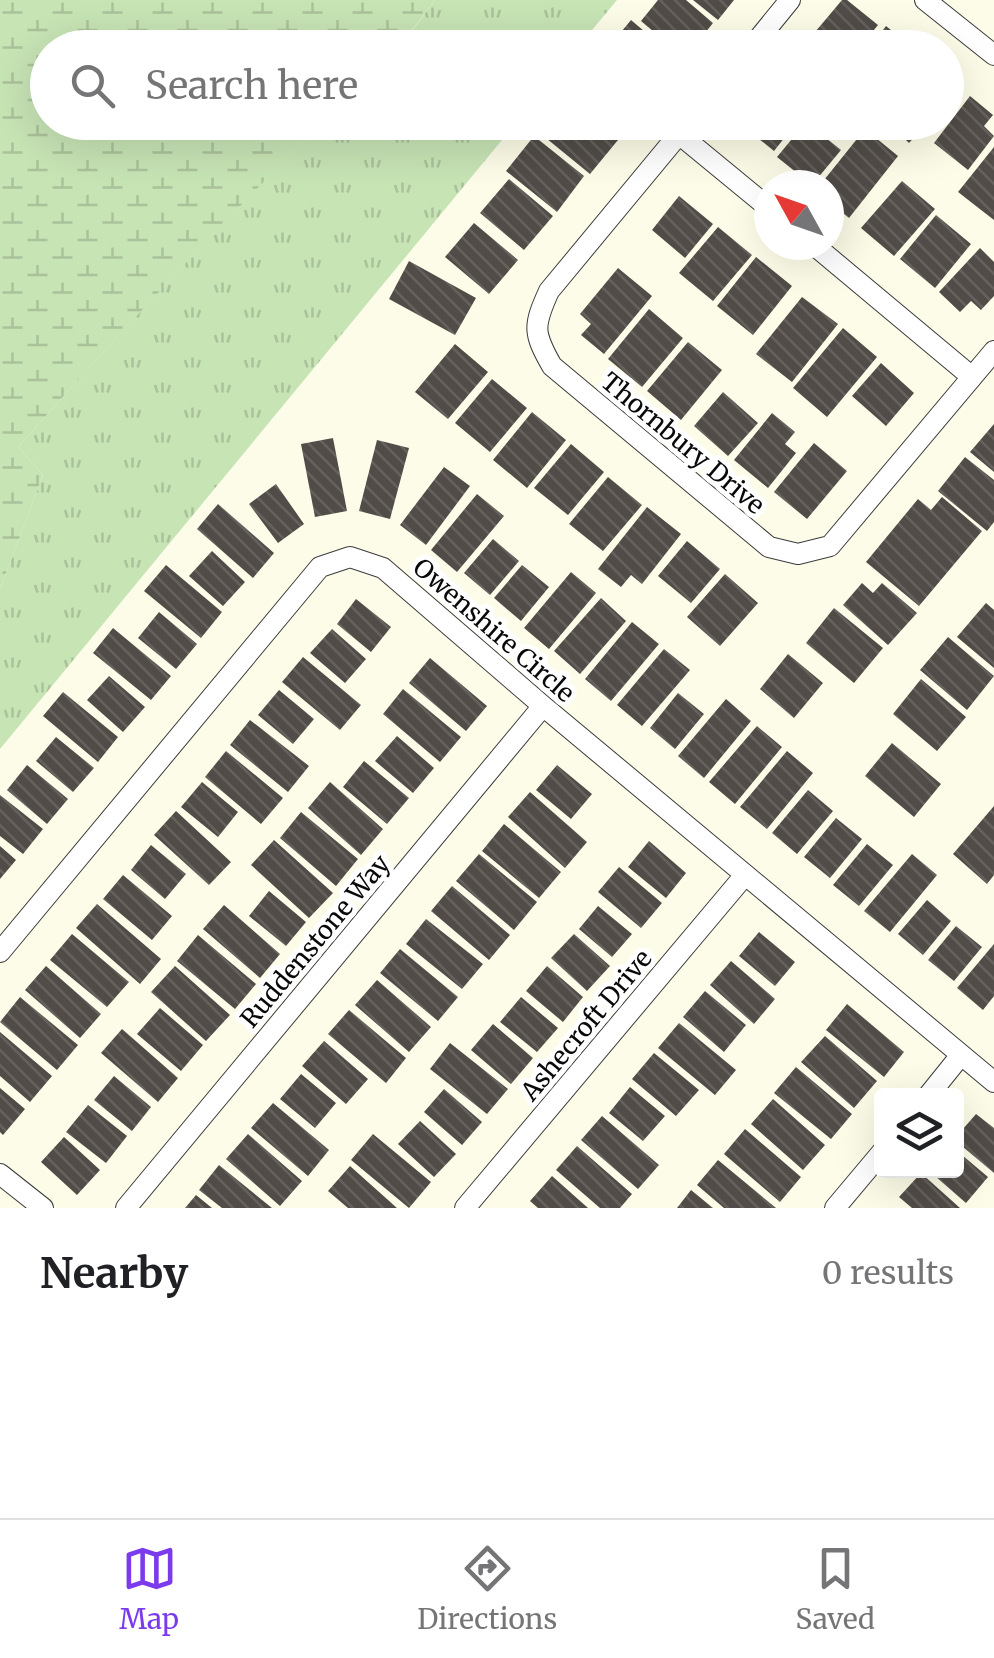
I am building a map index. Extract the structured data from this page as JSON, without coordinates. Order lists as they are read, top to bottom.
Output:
{
  "streets": {
    "street": [
      "Thornbury Drive",
      "Owenshire Circle",
      "Ruddenstone Way",
      "Ashecroft Drive"
    ]
  },
  "crossings": [
    ["Owenshire Circle", "Ruddenstone Way"],
    ["Owenshire Circle", "Ashecroft Drive"]
  ],
  "north": "top left",
  "page": {
    "search": "Search here",
    "heading": ["Nearby", "0 results"],
    "nav": ["Map", "Directions", "Saved"]
  }
}
